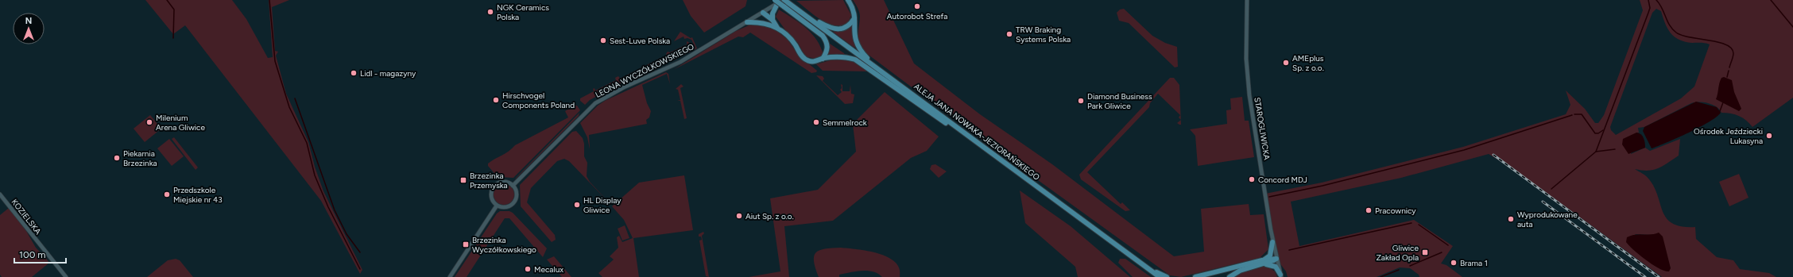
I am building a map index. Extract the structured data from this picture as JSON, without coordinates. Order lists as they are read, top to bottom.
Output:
{
  "streets": {
    "main road": ["ALEJA JANA NOWAKA-JEZIORAŃSKIEGO"],
    "street": ["LEONA WYCZÓŁKOWSKIEGO", "STAROGLIWICKA", "KOZIELSKA"]
  },
  "crossings": [
    ["LEONA WYCZÓŁKOWSKIEGO", "ALEJA JANA NOWAKA-JEZIORAŃSKIEGO"]
  ],
  "places": {
    "other": [
      "Autorobot Strefa",
      "NGK Ceramics Polska",
      "TRW Braking Systems Polska",
      "Sest-Luve Polska",
      "AMEplus Sp. z o.o.",
      "Lidl - magazyny",
      "Hirschvogel Components Poland",
      "Diamond Business Park Gliwice",
      "Milenium Arena Gliwice",
      "Semmelrock",
      "Ośrodek Jeździecki Lukasyna",
      "Piekarnia Brzezinka",
      "Concord MDJ",
      "Przedszkole Miejskie nr 43",
      "HL Display Gliwice",
      "Pracownicy",
      "Aiut Sp. z o.o.",
      "Wyprodukowane auta",
      "Brama 1",
      "Mecalux"
    ],
    "transit": ["Brzezinka Przemyska", "Brzezinka Wyczółkowskiego", "Gliwice Zakład Opla"]
  },
  "scale_bar": "100 m",
  "north": "top"
}
